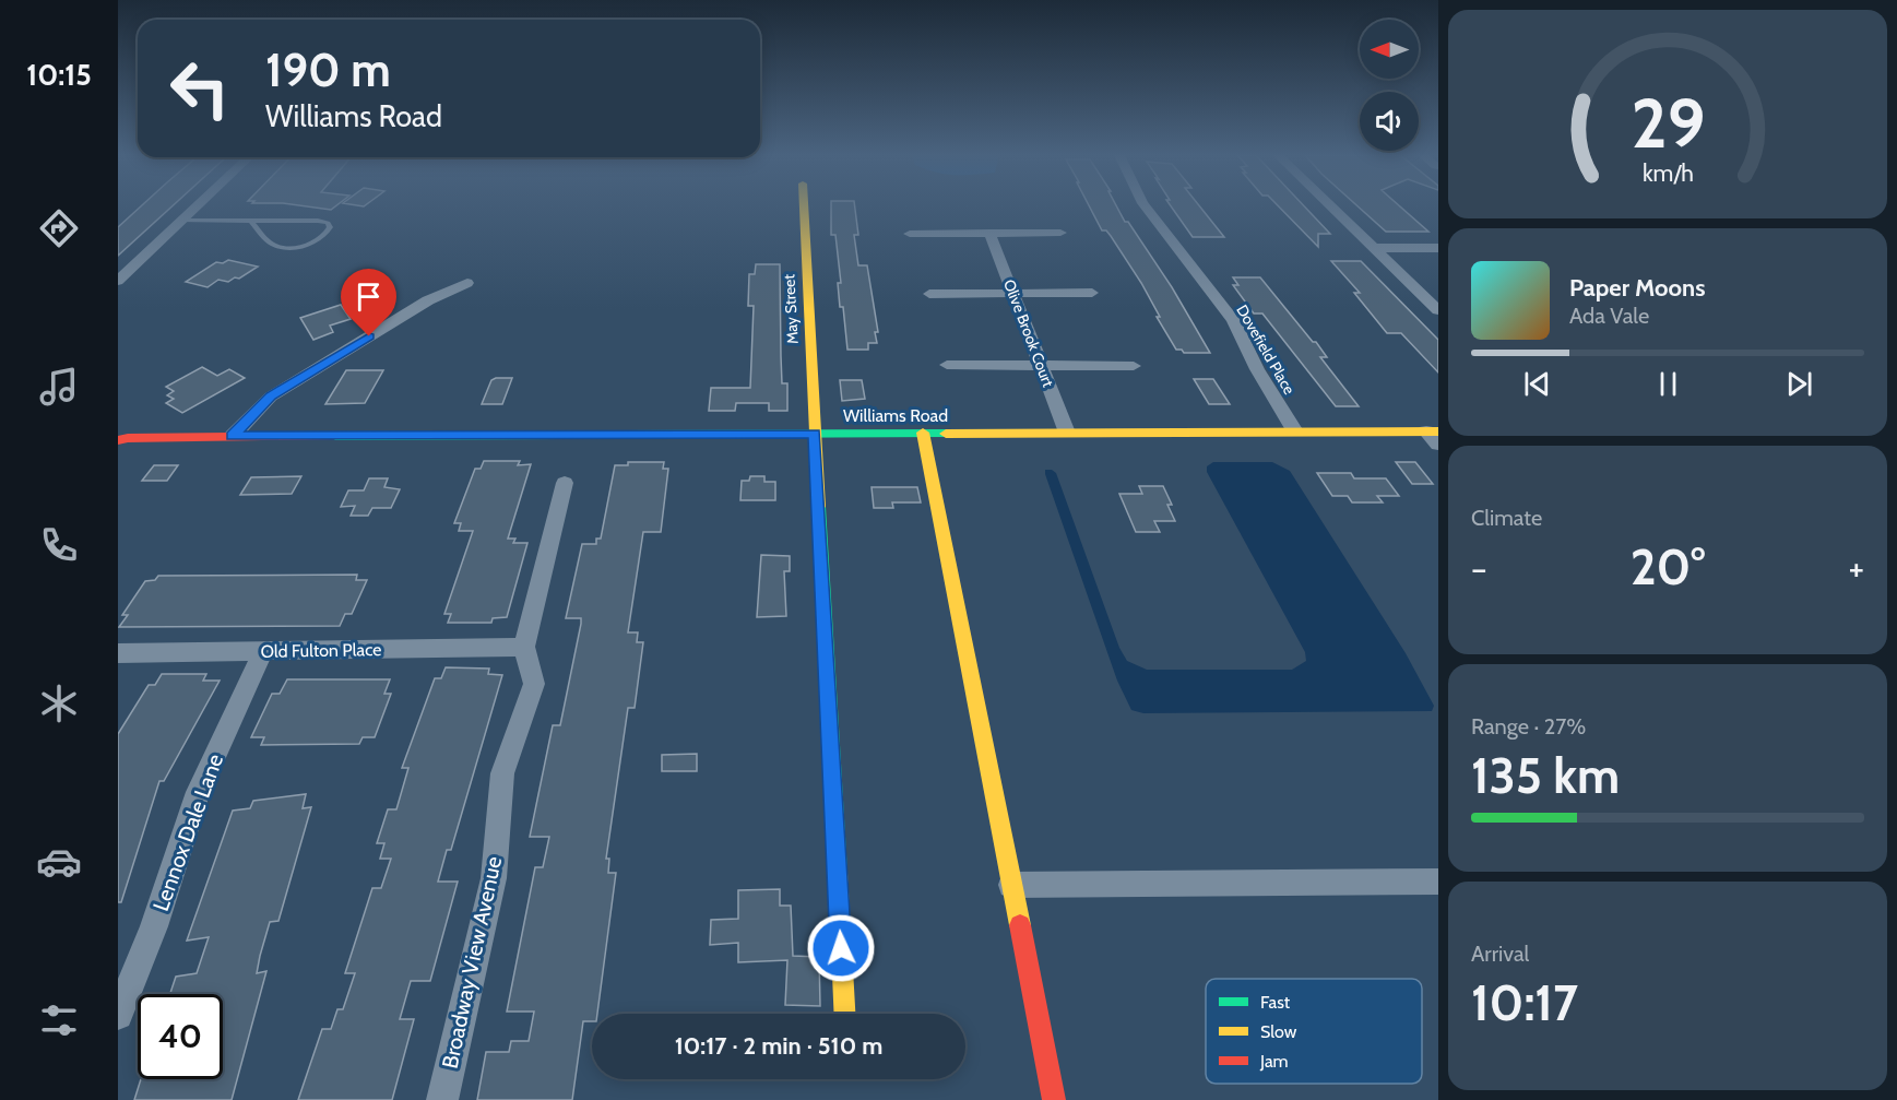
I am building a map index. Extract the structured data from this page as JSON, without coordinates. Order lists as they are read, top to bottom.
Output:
{
  "streets": {
    "street": [
      "May Street",
      "Olive Brook Court",
      "Dovefield Place",
      "Williams Road",
      "Old Fulton Place",
      "Lennox Dale Lane",
      "Broadway View Avenue"
    ]
  },
  "crossings": [
    ["May Street", "Williams Road"],
    ["Olive Brook Court", "Williams Road"],
    ["Dovefield Place", "Williams Road"],
    ["Old Fulton Place", "Lennox Dale Lane"],
    ["Old Fulton Place", "Broadway View Avenue"]
  ],
  "legend": ["Fast", "Slow", "Jam"],
  "north": "left",
  "page": {
    "tabs": "10:15",
    "turn": ["190 m", "Williams Road"],
    "song": ["Paper Moons", "Ada Vale"],
    "tile": [
      "Climate",
      ["Range · 27%", "135 km"],
      ["Arrival", "10:17"]
    ],
    "heat": ["−", "20°", "+"],
    "limit": "40",
    "trip": "10:17 · 2 min · 510 m",
    "gauge": ["29", "km/h"]
  }
}
